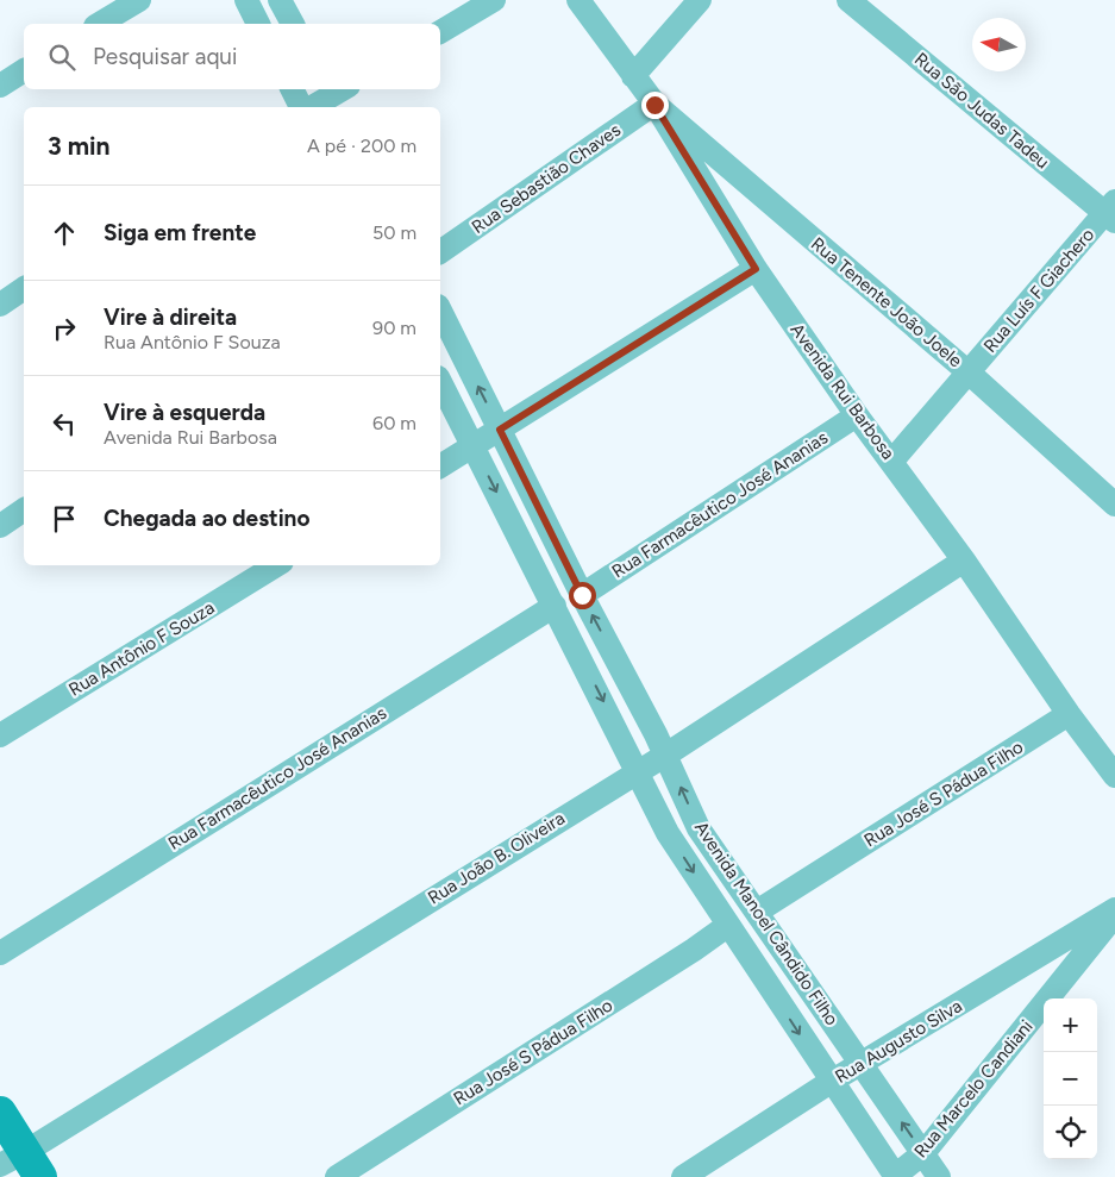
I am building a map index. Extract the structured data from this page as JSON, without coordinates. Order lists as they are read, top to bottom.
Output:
{
  "streets": {
    "street": [
      "Rua São Judas Tadeu",
      "Rua Sebastião Chaves",
      "Rua Luís F Giachero",
      "Rua Tenente João Joele",
      "Avenida Rui Barbosa",
      "Rua Farmacêutico José Ananias",
      "Rua Antônio F Souza",
      "Rua José S Pádua Filho",
      "Rua João B. Oliveira",
      "Avenida Manoel Cândido Filho",
      "Rua Augusto Silva",
      "Rua Marcelo Candiani"
    ]
  },
  "crossings": [
    ["Rua São Judas Tadeu", "Rua Luís F Giachero"],
    ["Rua Sebastião Chaves", "Rua Tenente João Joele"],
    ["Rua Sebastião Chaves", "Avenida Rui Barbosa"],
    ["Rua Luís F Giachero", "Rua Tenente João Joele"],
    ["Rua Luís F Giachero", "Avenida Rui Barbosa"],
    ["Rua Tenente João Joele", "Avenida Rui Barbosa"],
    ["Avenida Rui Barbosa", "Rua Farmacêutico José Ananias"],
    ["Avenida Rui Barbosa", "Rua José S Pádua Filho"],
    ["Avenida Rui Barbosa", "Rua João B. Oliveira"],
    ["Rua Farmacêutico José Ananias", "Avenida Manoel Cândido Filho"],
    ["Rua José S Pádua Filho", "Avenida Manoel Cândido Filho"],
    ["Rua João B. Oliveira", "Avenida Manoel Cândido Filho"],
    ["Avenida Manoel Cândido Filho", "Rua Augusto Silva"],
    ["Avenida Manoel Cândido Filho", "Rua Marcelo Candiani"]
  ],
  "north": "left",
  "page": {
    "search": "Pesquisar aqui",
    "heading": ["3 min", "A pé · 200 m"],
    "list": [
      ["Siga em frente", "50 m"],
      ["Vire à direita", "Rua Antônio F Souza", "90 m"],
      ["Vire à esquerda", "Avenida Rui Barbosa", "60 m"],
      "Chegada ao destino"
    ],
    "map_buttons": ["+", "−"]
  }
}
